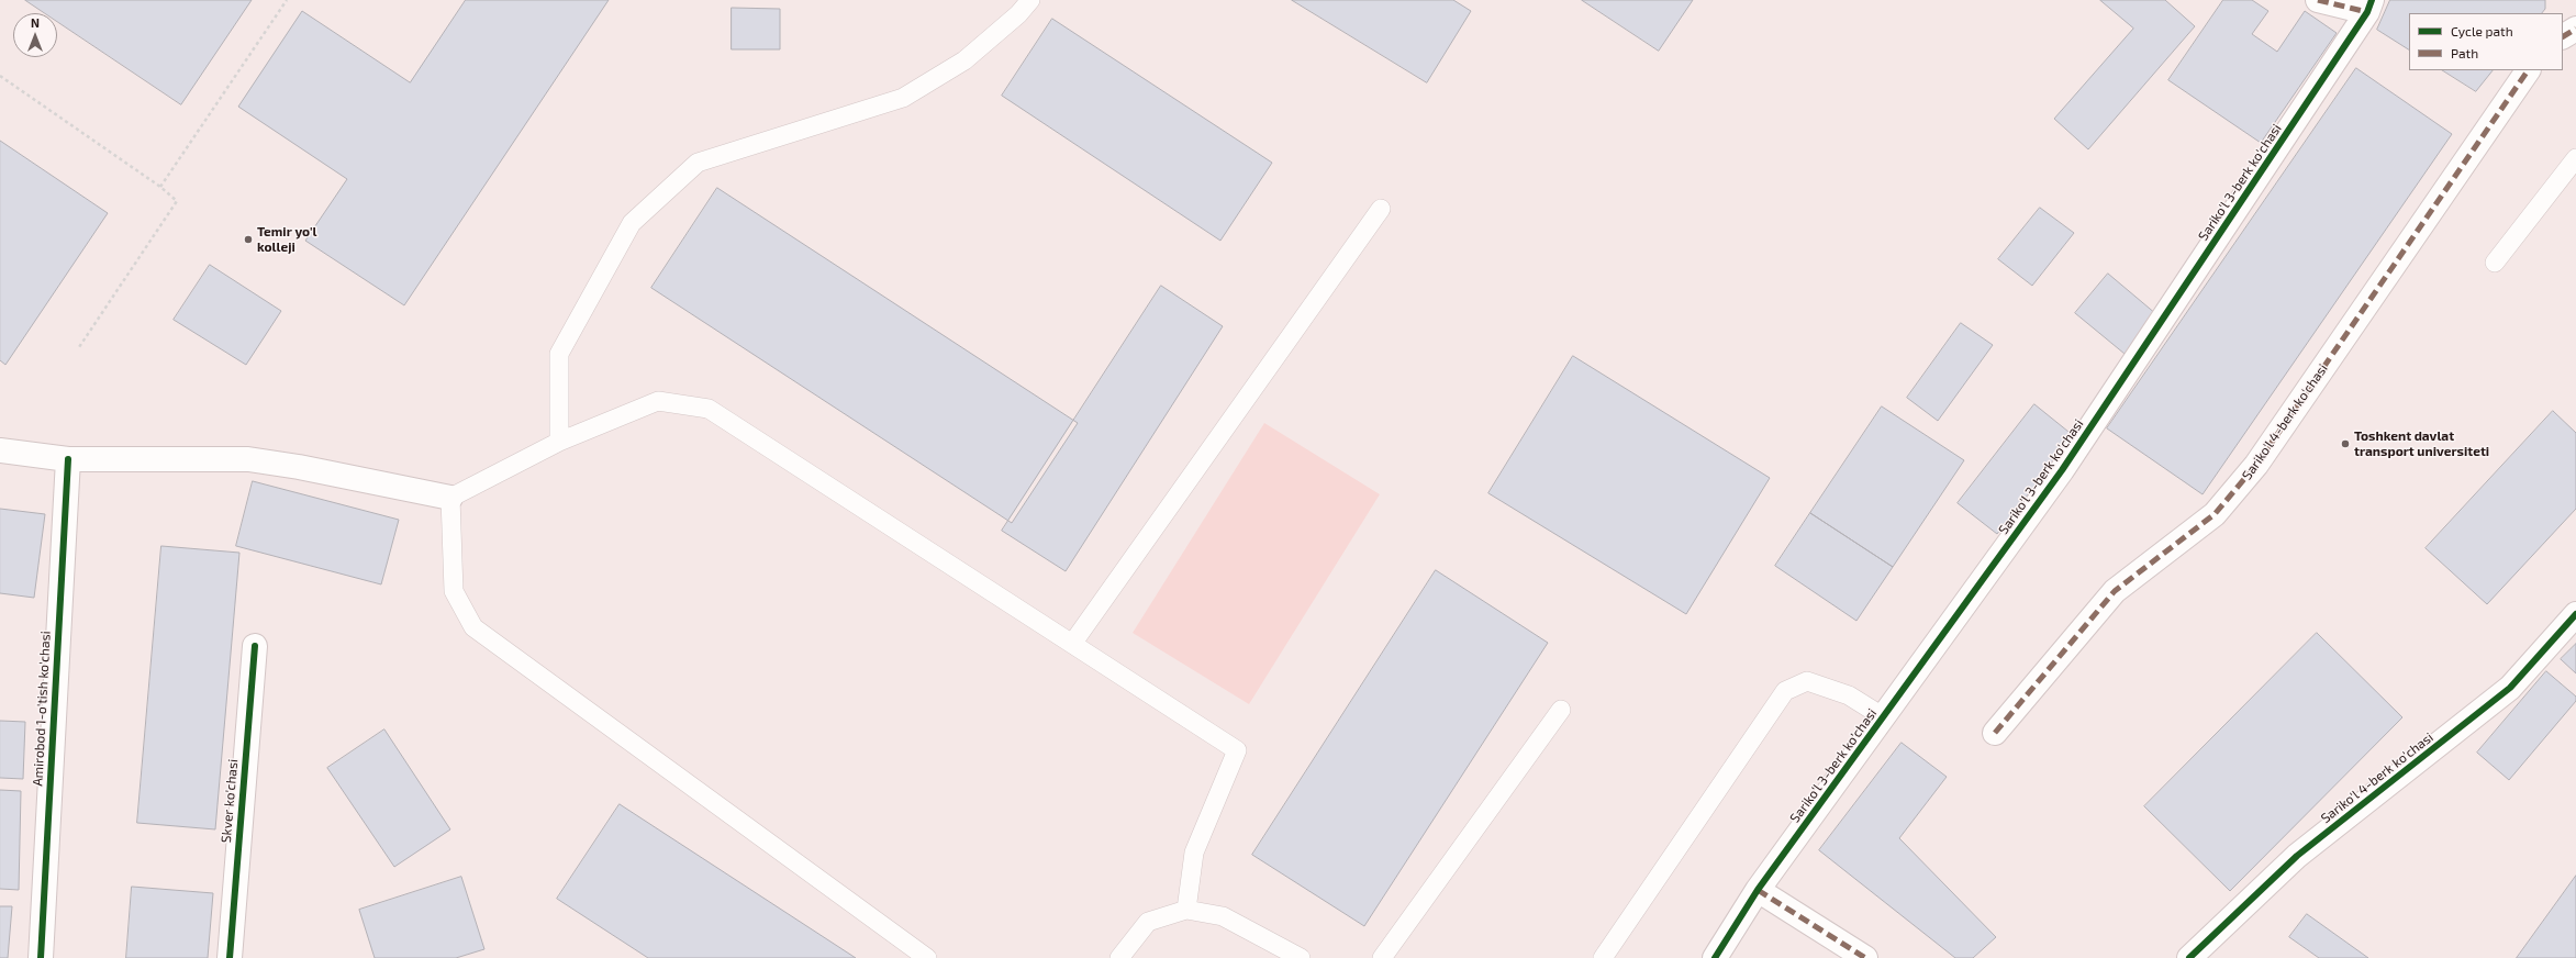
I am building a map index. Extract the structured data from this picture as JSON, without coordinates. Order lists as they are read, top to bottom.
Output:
{
  "streets": {
    "street": [
      "Sariko'l 3-berk ko'chasi",
      "Sariko'l 4-berk ko'chasi",
      "Amirobod 1-o'tish ko'chasi",
      "Skver ko'chasi"
    ]
  },
  "places": ["Temir yo'l kolleji", "Toshkent davlat transport universiteti"],
  "legend": ["Cycle path", "Path"],
  "north": "top"
}
